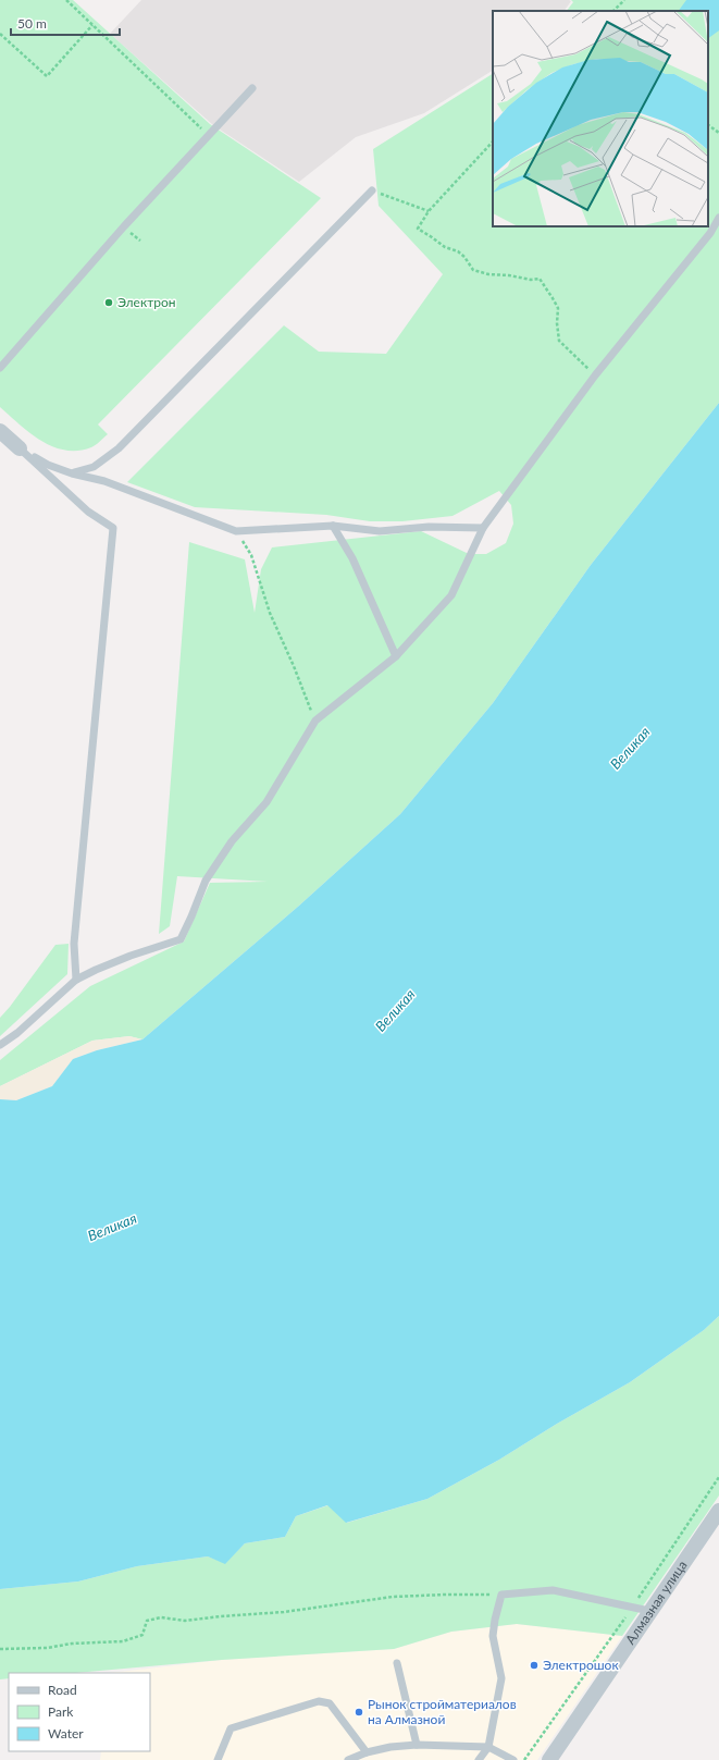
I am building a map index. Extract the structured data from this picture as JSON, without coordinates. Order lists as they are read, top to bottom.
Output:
{
  "streets": {
    "street": ["Алмазная улица"]
  },
  "water": ["Великая"],
  "places": ["Электрон", "Электрошок", "Рынок стройматериалов на Алмазной"],
  "legend": ["Road", "Park", "Water"],
  "scale_bar": "50 m"
}
